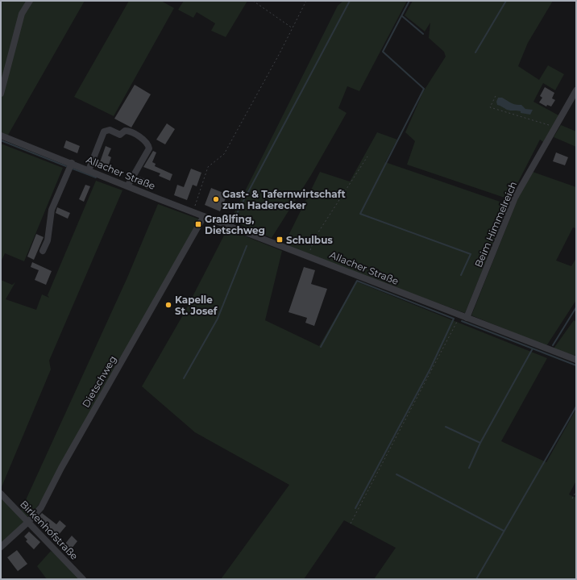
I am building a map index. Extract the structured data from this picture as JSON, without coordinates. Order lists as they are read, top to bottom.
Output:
{
  "streets": {
    "street": [
      "Allacher Straße",
      "Beim Himmelreich",
      "Dietschweg",
      "Birkenhofstraße"
    ]
  },
  "crossings": [
    ["Allacher Straße", "Beim Himmelreich"],
    ["Allacher Straße", "Dietschweg"],
    ["Dietschweg", "Birkenhofstraße"]
  ],
  "places": {
    "other": ["Gast- & Tafernwirtschaft zum Haderecker", "Kapelle St. Josef"],
    "transit": ["Graßlfing, Dietschweg", "Schulbus"]
  }
}
